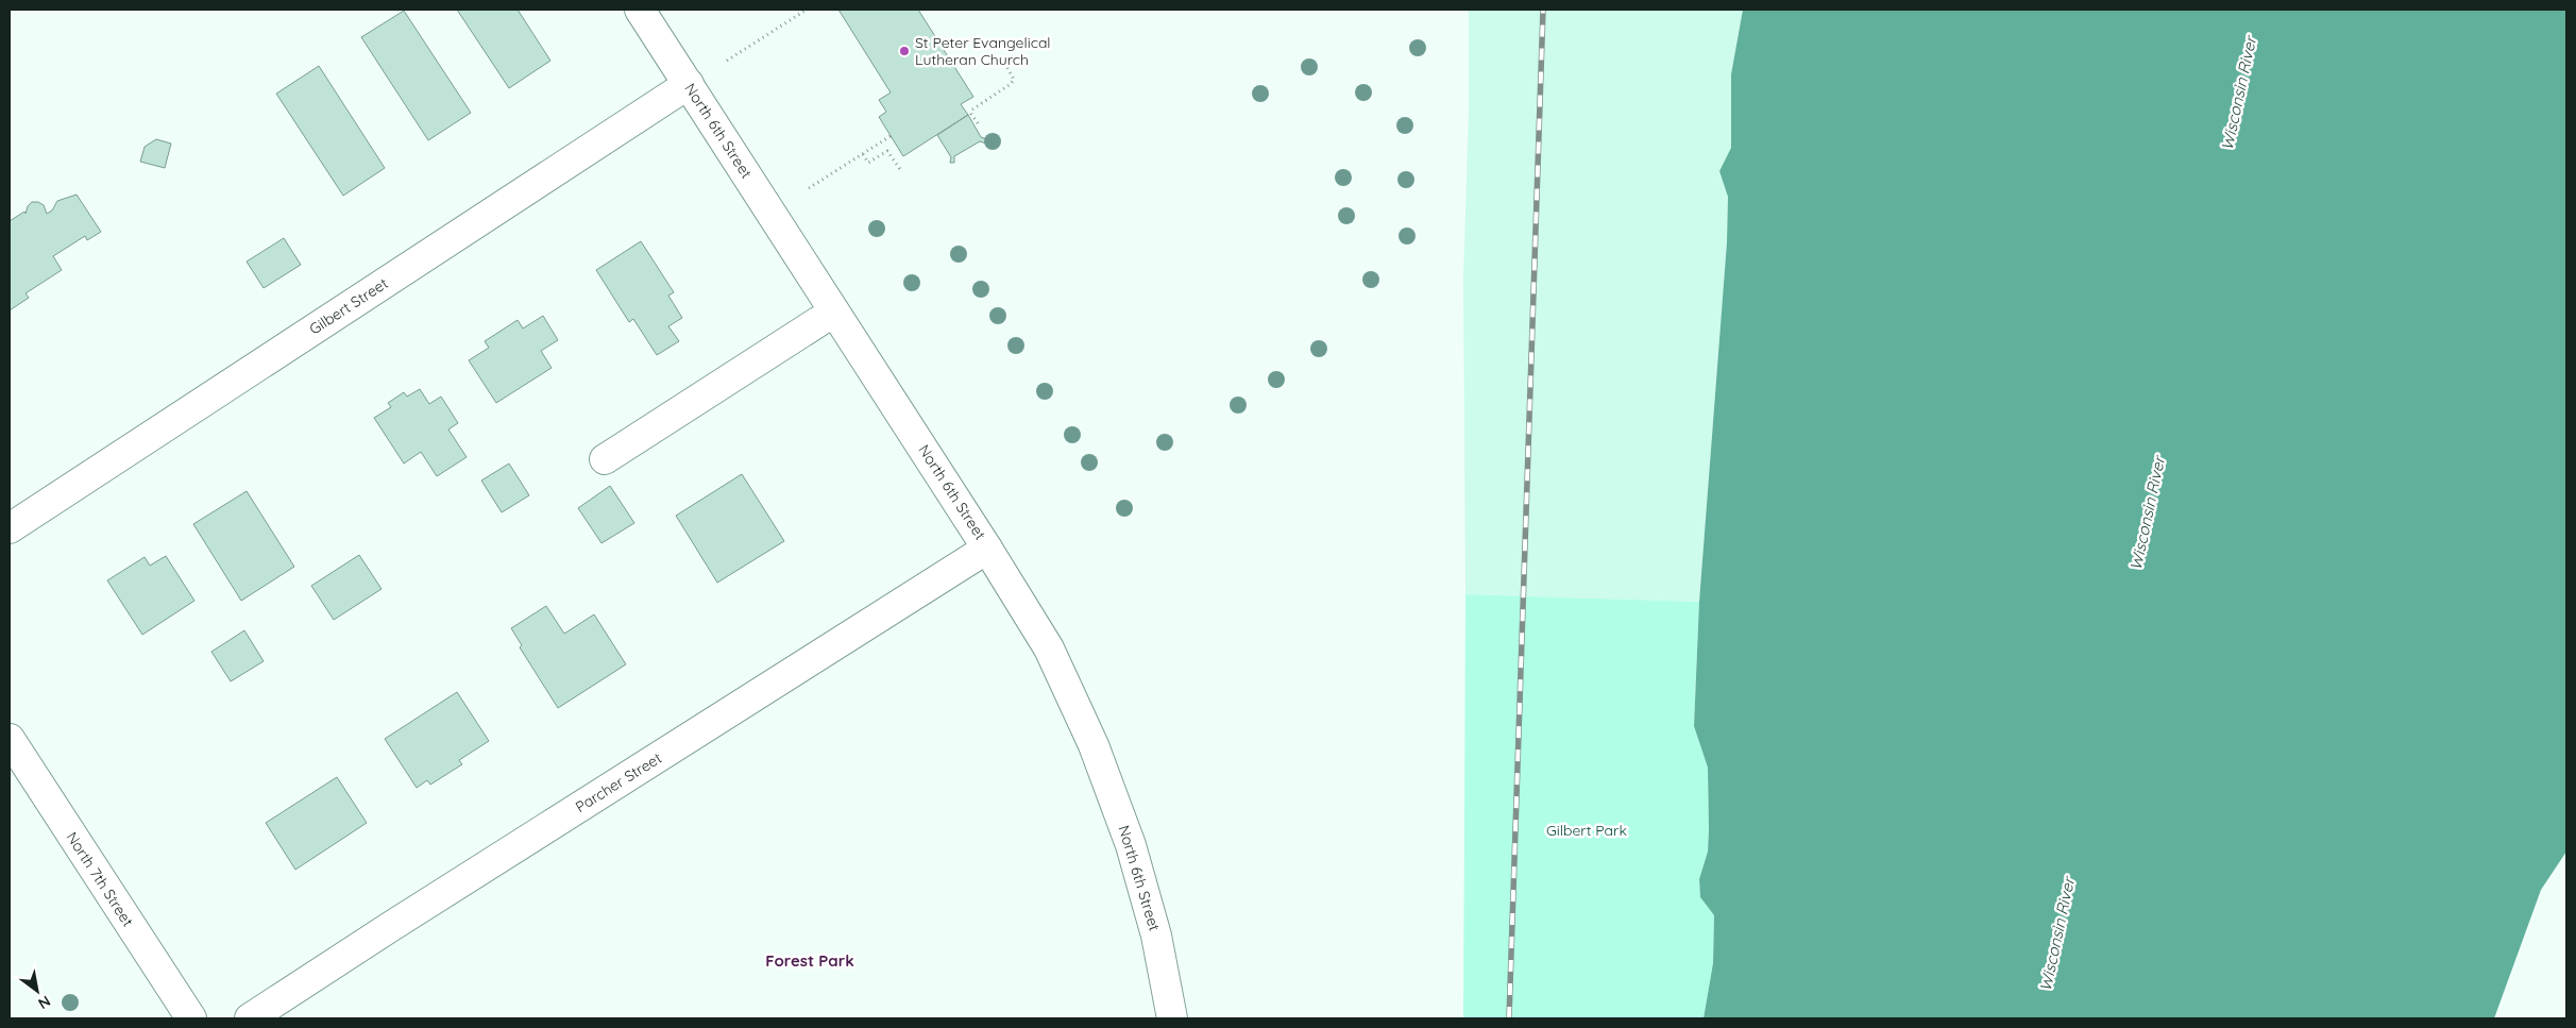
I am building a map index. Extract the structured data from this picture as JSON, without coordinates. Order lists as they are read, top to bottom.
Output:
{
  "streets": {
    "street": [
      "North 6th Street",
      "Gilbert Street",
      "Parcher Street",
      "North 7th Street"
    ]
  },
  "crossings": [
    ["North 6th Street", "Gilbert Street"],
    ["North 6th Street", "Parcher Street"]
  ],
  "districts": ["Forest Park"],
  "water": ["Wisconsin River"],
  "parks": ["Gilbert Park"],
  "places": ["St Peter Evangelical Lutheran Church"],
  "north": "bottom right"
}
